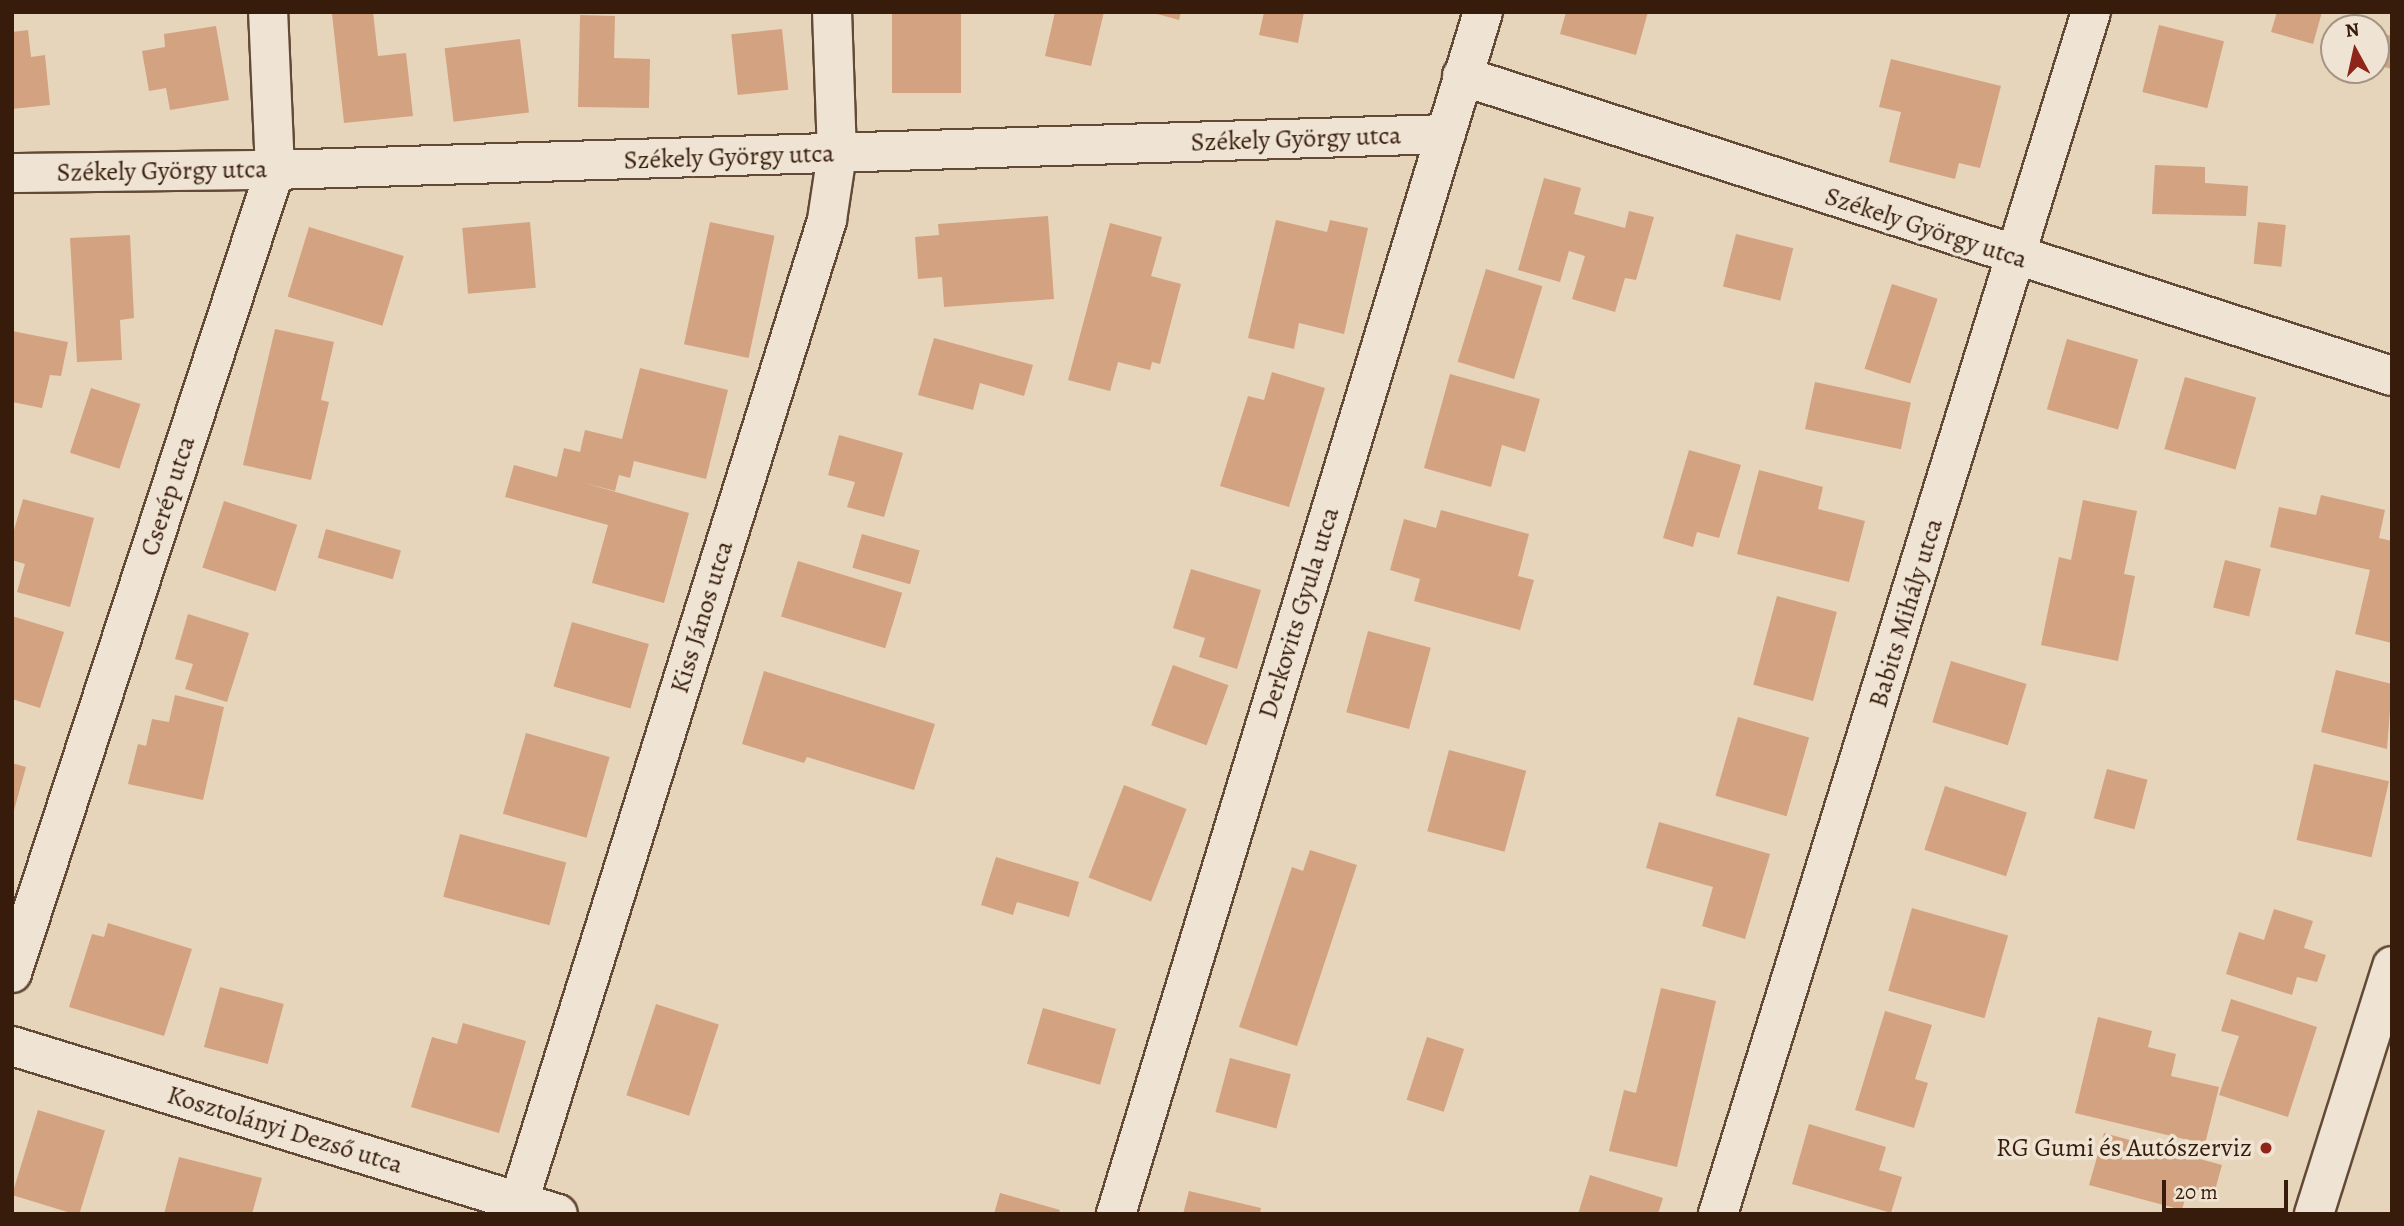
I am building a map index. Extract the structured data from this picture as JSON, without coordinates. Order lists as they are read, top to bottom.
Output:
{
  "streets": {
    "street": [
      "Székely György utca",
      "Cserép utca",
      "Derkovits Gyula utca",
      "Babits Mihály utca",
      "Kiss János utca",
      "Kosztolányi Dezső utca"
    ]
  },
  "crossings": [
    ["Székely György utca", "Cserép utca"],
    ["Székely György utca", "Derkovits Gyula utca"],
    ["Székely György utca", "Babits Mihály utca"],
    ["Székely György utca", "Kiss János utca"],
    ["Kiss János utca", "Kosztolányi Dezső utca"]
  ],
  "places": ["RG Gumi és Autószerviz"],
  "scale_bar": "20 m",
  "north": "top"
}
